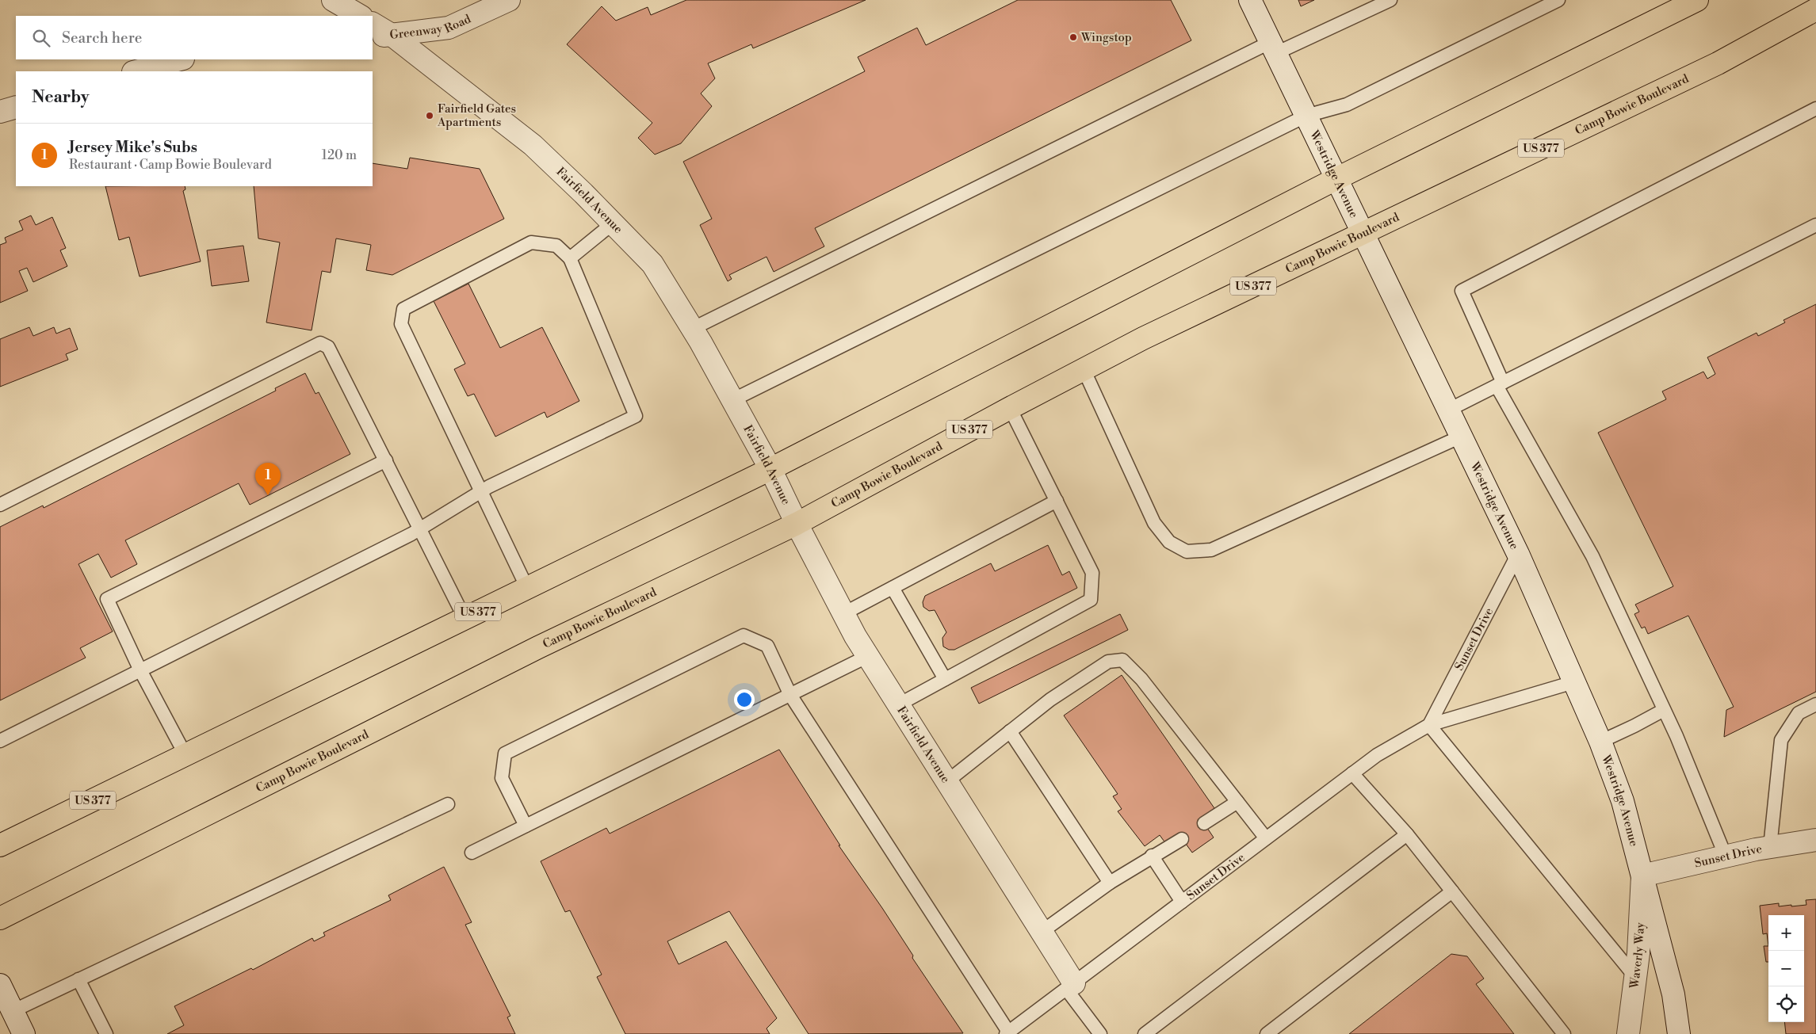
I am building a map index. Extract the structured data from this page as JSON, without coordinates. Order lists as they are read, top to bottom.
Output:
{
  "streets": {
    "main road": ["Camp Bowie Boulevard", "US 377"],
    "street": [
      "Greenway Road",
      "Westridge Avenue",
      "Fairfield Avenue",
      "Sunset Drive",
      "Waverly Way"
    ]
  },
  "crossings": [
    ["Greenway Road", "Fairfield Avenue"],
    ["Camp Bowie Boulevard", "Westridge Avenue"],
    ["Camp Bowie Boulevard", "Fairfield Avenue"],
    ["US 377", "Westridge Avenue"],
    ["US 377", "Fairfield Avenue"],
    ["Westridge Avenue", "Sunset Drive"],
    ["Westridge Avenue", "Waverly Way"],
    ["Fairfield Avenue", "Sunset Drive"],
    ["Sunset Drive", "Waverly Way"]
  ],
  "places": ["Wingstop", "Fairfield Gates Apartments"],
  "page": {
    "search": "Search here",
    "heading": "Nearby",
    "list": [
      {
        "mark": "1",
        "name": "Jersey Mike's Subs",
        "note": "Restaurant · Camp Bowie Boulevard",
        "value": "120 m"
      }
    ],
    "pins": "1",
    "map_buttons": ["+", "−"]
  }
}
